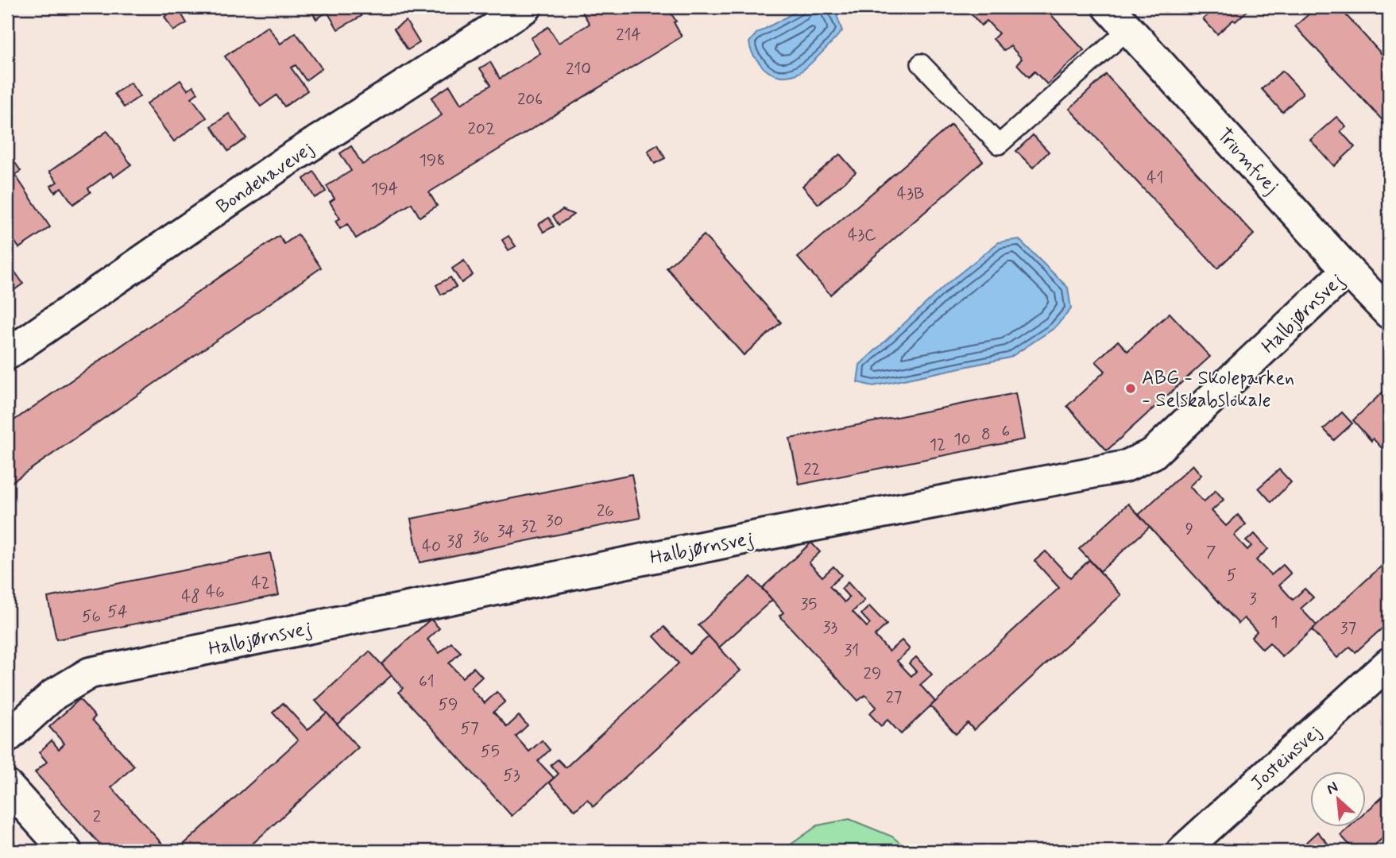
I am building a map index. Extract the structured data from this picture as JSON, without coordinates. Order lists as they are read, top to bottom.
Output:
{
  "streets": {
    "street": [
      "Triumfvej",
      "Bondehavevej",
      "Halbjørnsvej",
      "Josteinsvej"
    ]
  },
  "crossings": [
    ["Triumfvej", "Halbjørnsvej"]
  ],
  "places": ["ABG - Skoleparken - Selskabslokale"],
  "house_numbers": [
    "214",
    "210",
    "206",
    "202",
    "198",
    "41",
    "194",
    "43B",
    "43C",
    "6",
    "8",
    "10",
    "12",
    "22",
    "26",
    "30",
    "32",
    "9",
    "34",
    "36",
    "38",
    "40",
    "7",
    "5",
    "42",
    "46",
    "48",
    "3",
    "35",
    "54",
    "56",
    "1",
    "33",
    "37",
    "31",
    "29",
    "61",
    "27",
    "59",
    "57",
    "55",
    "53",
    "2"
  ],
  "north": "top left"
}
